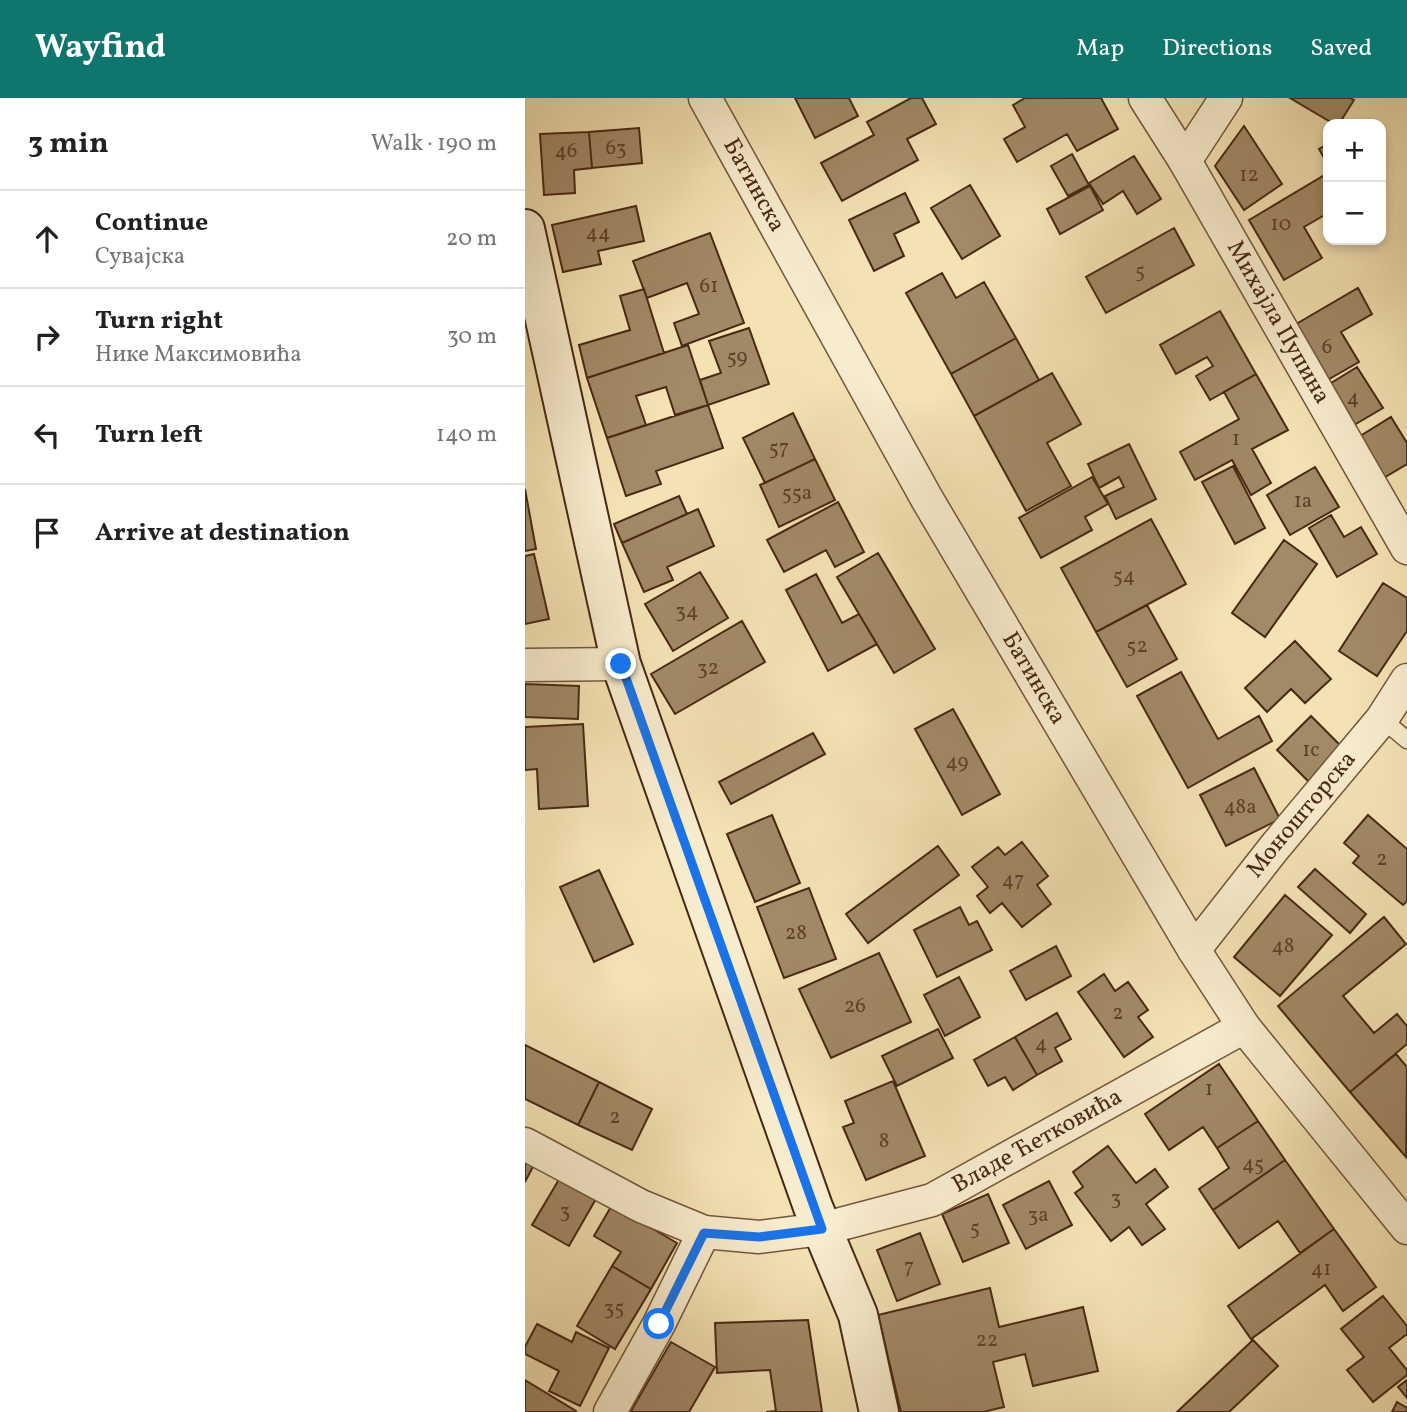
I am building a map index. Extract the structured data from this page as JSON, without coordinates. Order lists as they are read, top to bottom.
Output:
{
  "streets": {
    "street": [
      "Батинска",
      "Михајла Пупина",
      "Моношторска",
      "Владе Ћетковића"
    ]
  },
  "crossings": [
    ["Батинска", "Моношторска"],
    ["Батинска", "Владе Ћетковића"]
  ],
  "house_numbers": [
    "63",
    "46",
    "12",
    "10",
    "44",
    "5",
    "61",
    "6",
    "59",
    "4",
    "1",
    "57",
    "55a",
    "1a",
    "54",
    "34",
    "52",
    "32",
    "1c",
    "49",
    "48a",
    "2",
    "47",
    "28",
    "48",
    "26",
    "2",
    "4",
    "1",
    "2",
    "8",
    "45",
    "3",
    "3",
    "3a",
    "5",
    "7",
    "41",
    "35",
    "22"
  ],
  "page": {
    "header": "Wayfind",
    "nav": ["Map", "Directions", "Saved"],
    "heading": ["3 min", "Walk · 190 m"],
    "map_buttons": ["+", "−"],
    "list": [
      ["Continue", "Сувајска", "20 m"],
      ["Turn right", "Нике Максимовића", "30 m"],
      ["Turn left", "140 m"],
      "Arrive at destination"
    ]
  }
}
